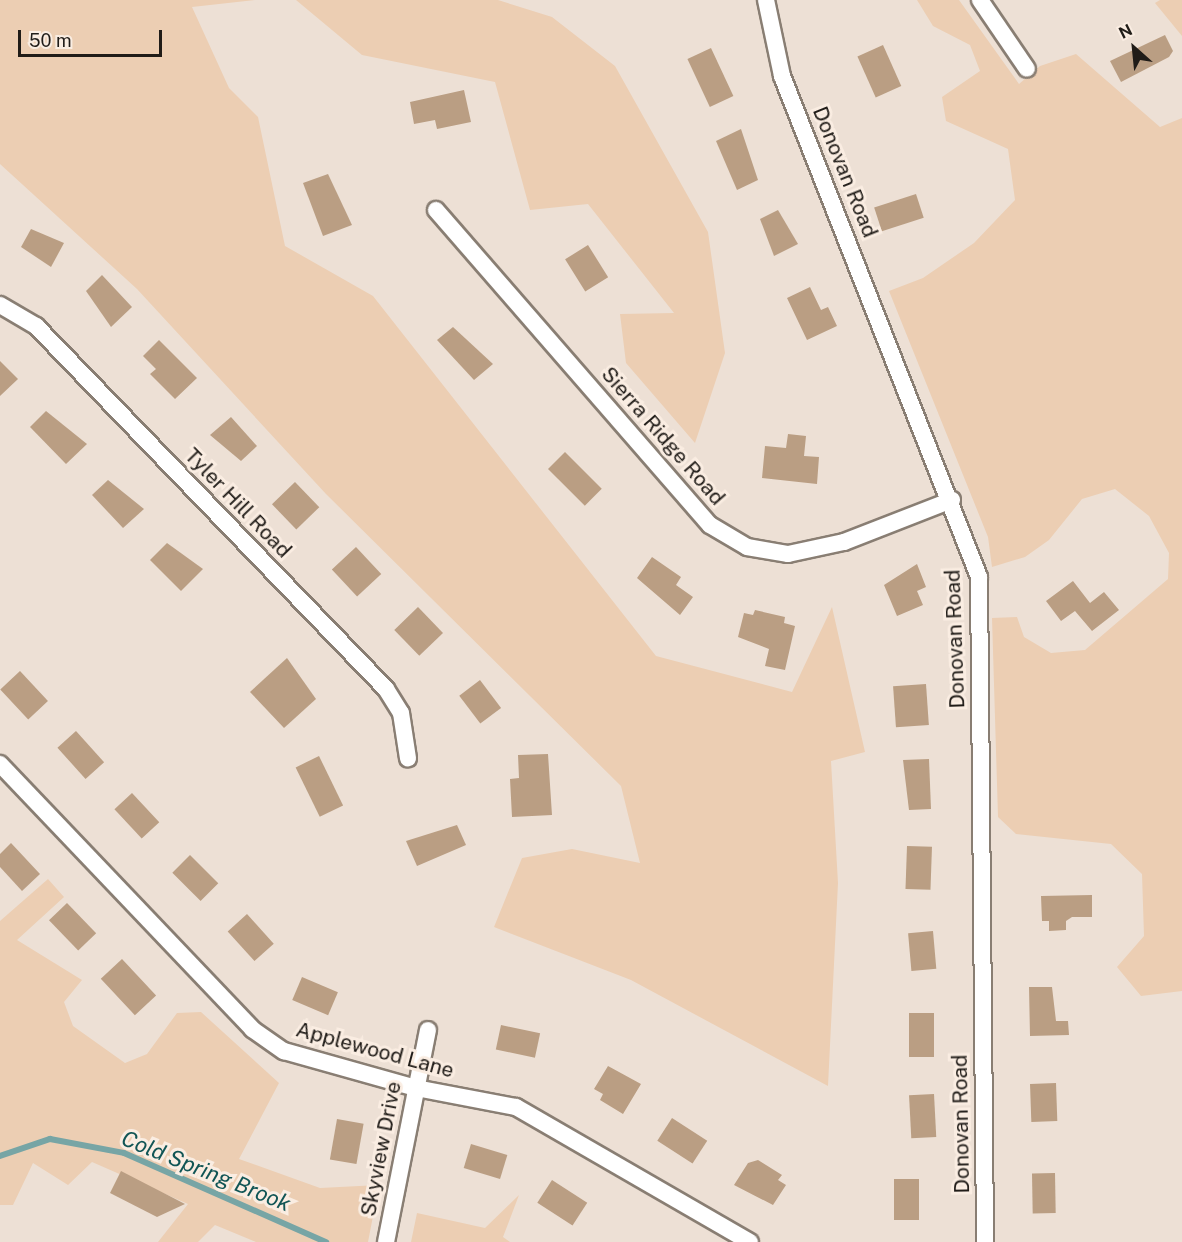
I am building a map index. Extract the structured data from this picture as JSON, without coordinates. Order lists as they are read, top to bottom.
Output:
{
  "streets": {
    "street": [
      "Donovan Road",
      "Sierra Ridge Road",
      "Tyler Hill Road",
      "Applewood Lane",
      "Skyview Drive"
    ]
  },
  "crossings": [
    ["Donovan Road", "Sierra Ridge Road"],
    ["Applewood Lane", "Skyview Drive"]
  ],
  "water": ["Cold Spring Brook"],
  "scale_bar": "50 m",
  "north": "top left"
}
